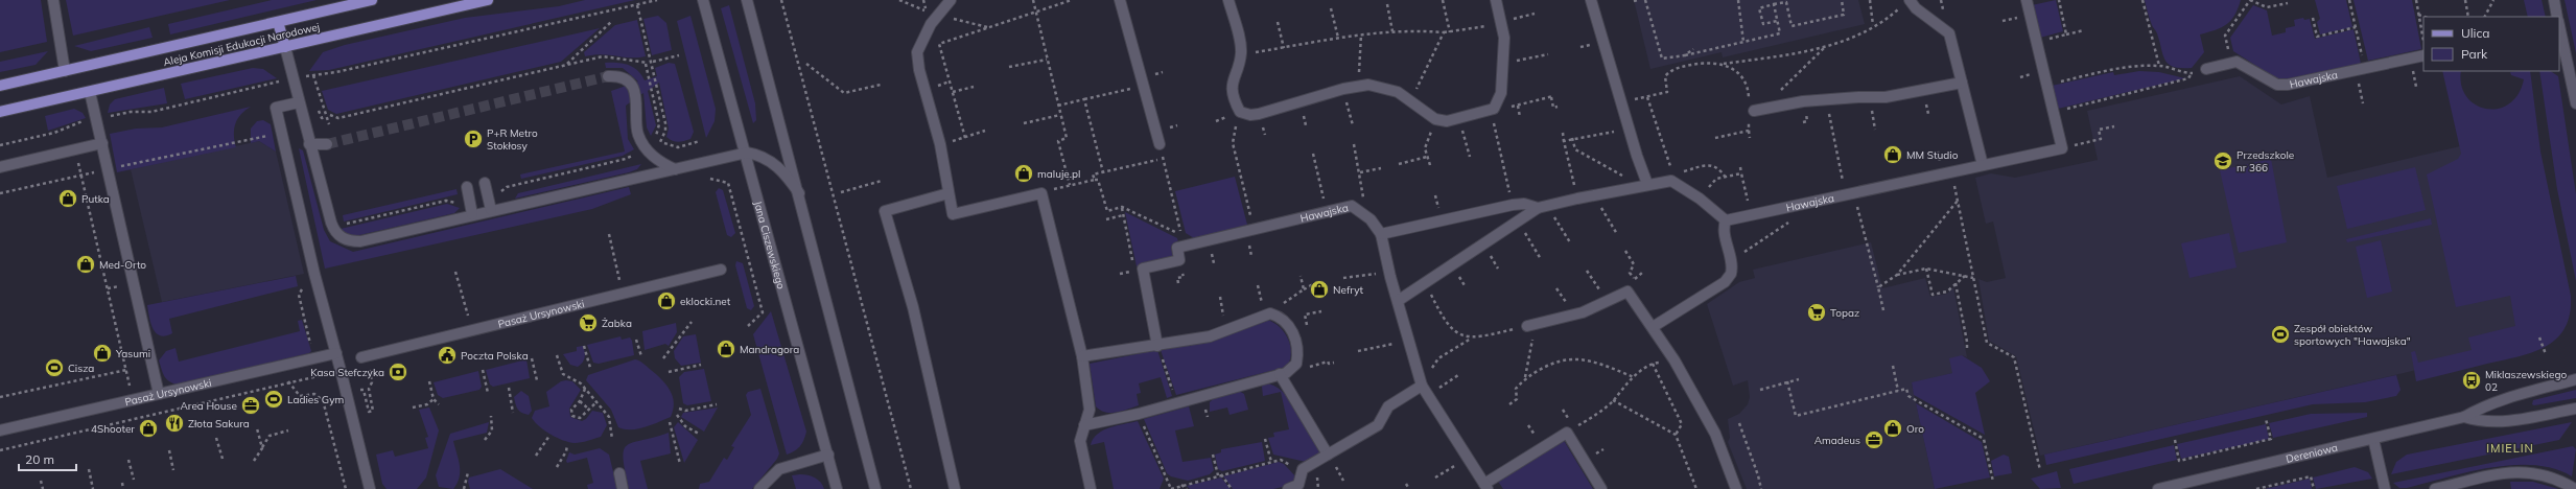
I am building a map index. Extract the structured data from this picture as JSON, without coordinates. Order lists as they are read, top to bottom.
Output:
{
  "streets": {
    "main road": ["Aleja Komisji Edukacji Narodowej"],
    "street": [
      "Hawajska",
      "Jana Ciszewskiego",
      "Pasaż Ursynowski",
      "Dereniowa"
    ]
  },
  "districts": ["IMIELIN"],
  "places": {
    "parking": ["P+R Metro Stokłosy"],
    "shop": [
      "MM Studio",
      "maluje.pl",
      "Putka",
      "Med-Orto",
      "Nefryt",
      "eklocki.net",
      "Mandragora",
      "Yasumi",
      "4Shooter",
      "Oro"
    ],
    "school or university": ["Przedszkole nr 366"],
    "supermarket": ["Topaz", "Żabka"],
    "sports": ["Zespół obiektów sportowych \"Hawajska\"", "Cisza", "Ladies Gym"],
    "public building": ["Poczta Polska"],
    "bank": ["Kasa Stefczyka"],
    "bus stop": ["Miklaszewskiego 02"],
    "office": ["Area House", "Amadeus"],
    "restaurant": ["Złota Sakura"]
  },
  "legend": ["Ulica", "Park"],
  "scale_bar": "20 m"
}
